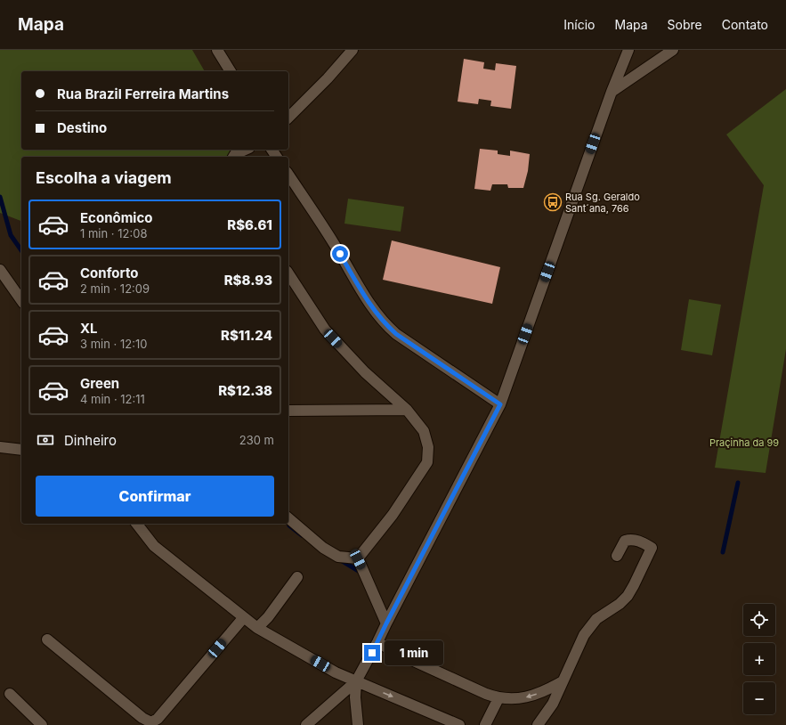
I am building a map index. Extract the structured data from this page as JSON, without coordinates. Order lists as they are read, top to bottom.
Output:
{
  "parks": ["Praçinha da 99"],
  "places": {
    "bus stop": ["Rua Sg. Geraldo Sant´ana, 766"]
  },
  "page": {
    "header": "Mapa",
    "nav": [
      "Início",
      "Mapa",
      "Sobre",
      "Contato"
    ],
    "banner": ["Rua Brazil Ferreira Martins", "Destino"],
    "heading": "Escolha a viagem",
    "list": [
      {
        "name": "Econômico",
        "note": "1 min · 12:08",
        "value": "R$6.61"
      },
      {
        "name": "Conforto",
        "note": "2 min · 12:09",
        "value": "R$8.93"
      },
      {
        "name": "XL",
        "note": "3 min · 12:10",
        "value": "R$11.24"
      },
      {
        "name": "Green",
        "note": "4 min · 12:11",
        "value": "R$12.38"
      }
    ],
    "pay": ["Dinheiro", "230 m"],
    "buttons": "Confirmar",
    "map_buttons": ["+", "−"],
    "bubble": "1 min"
  }
}
